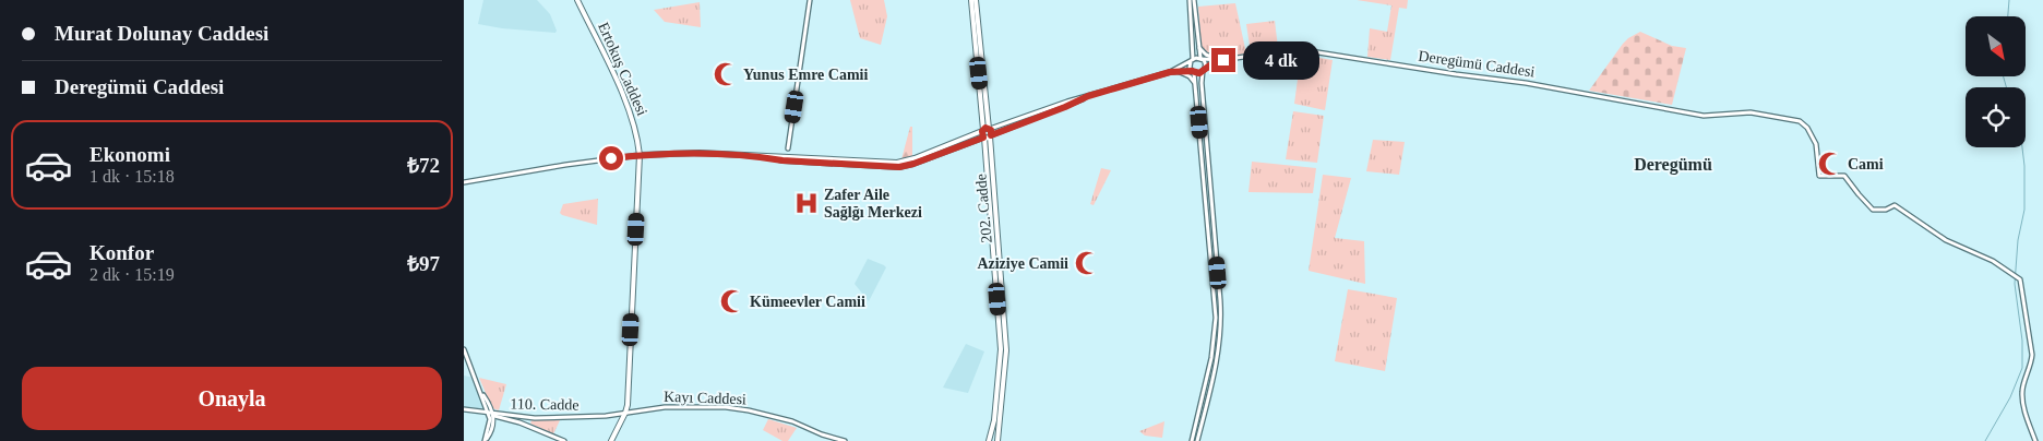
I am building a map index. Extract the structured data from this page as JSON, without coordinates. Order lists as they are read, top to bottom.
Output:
{
  "streets": {
    "main road": ["Ertokuş Caddesi", "202. Cadde"],
    "street": ["Deregümü Caddesi", "Kayı Caddesi", "110. Cadde"]
  },
  "crossings": [
    ["Ertokuş Caddesi", "Kayı Caddesi"],
    ["Ertokuş Caddesi", "110. Cadde"],
    ["Kayı Caddesi", "110. Cadde"]
  ],
  "districts": ["Deregümü"],
  "places": {
    "mosque": [
      "Yunus Emre Camii",
      "Cami",
      "Aziziye Camii",
      "Kümeevler Camii"
    ],
    "hospital": ["Zafer Aile Sağlğı Merkezi"]
  },
  "north": "bottom right",
  "page": {
    "banner": ["Murat Dolunay Caddesi", "Deregümü Caddesi"],
    "bubble": "4 dk",
    "list": [
      {
        "name": "Ekonomi",
        "note": "1 dk · 15:18",
        "value": "₺72"
      },
      {
        "name": "Konfor",
        "note": "2 dk · 15:19",
        "value": "₺97"
      }
    ],
    "buttons": "Onayla"
  }
}
